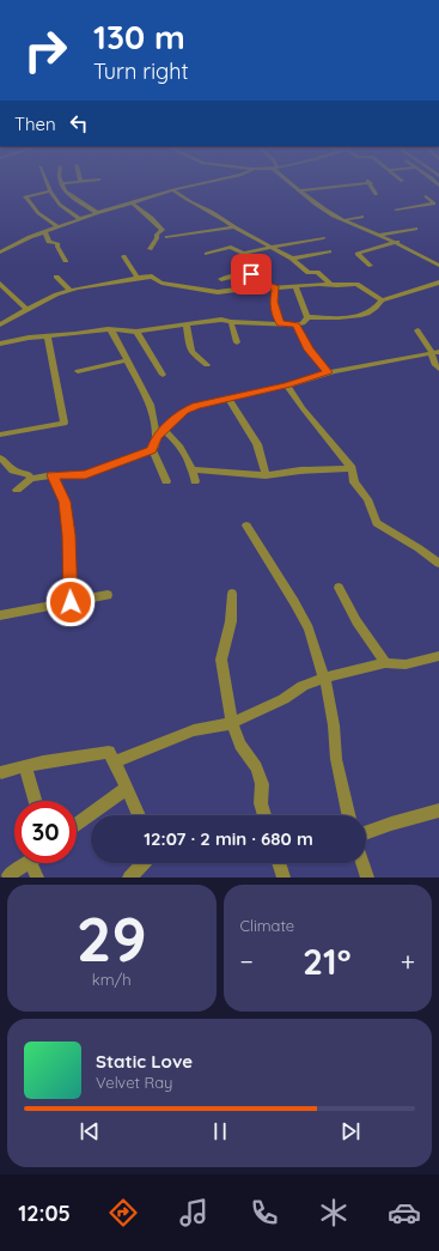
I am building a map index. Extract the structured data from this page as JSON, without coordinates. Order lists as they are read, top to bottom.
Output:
{
  "page": {
    "turn": ["130 m", "Turn right"],
    "then": "Then",
    "limit": "30",
    "trip": "12:07 · 2 min · 680 m",
    "tile": [
      ["29", "km/h"],
      "Climate"
    ],
    "heat": ["−", "21°", "+"],
    "song": ["Static Love", "Velvet Ray"],
    "tabs": "12:05"
  }
}
